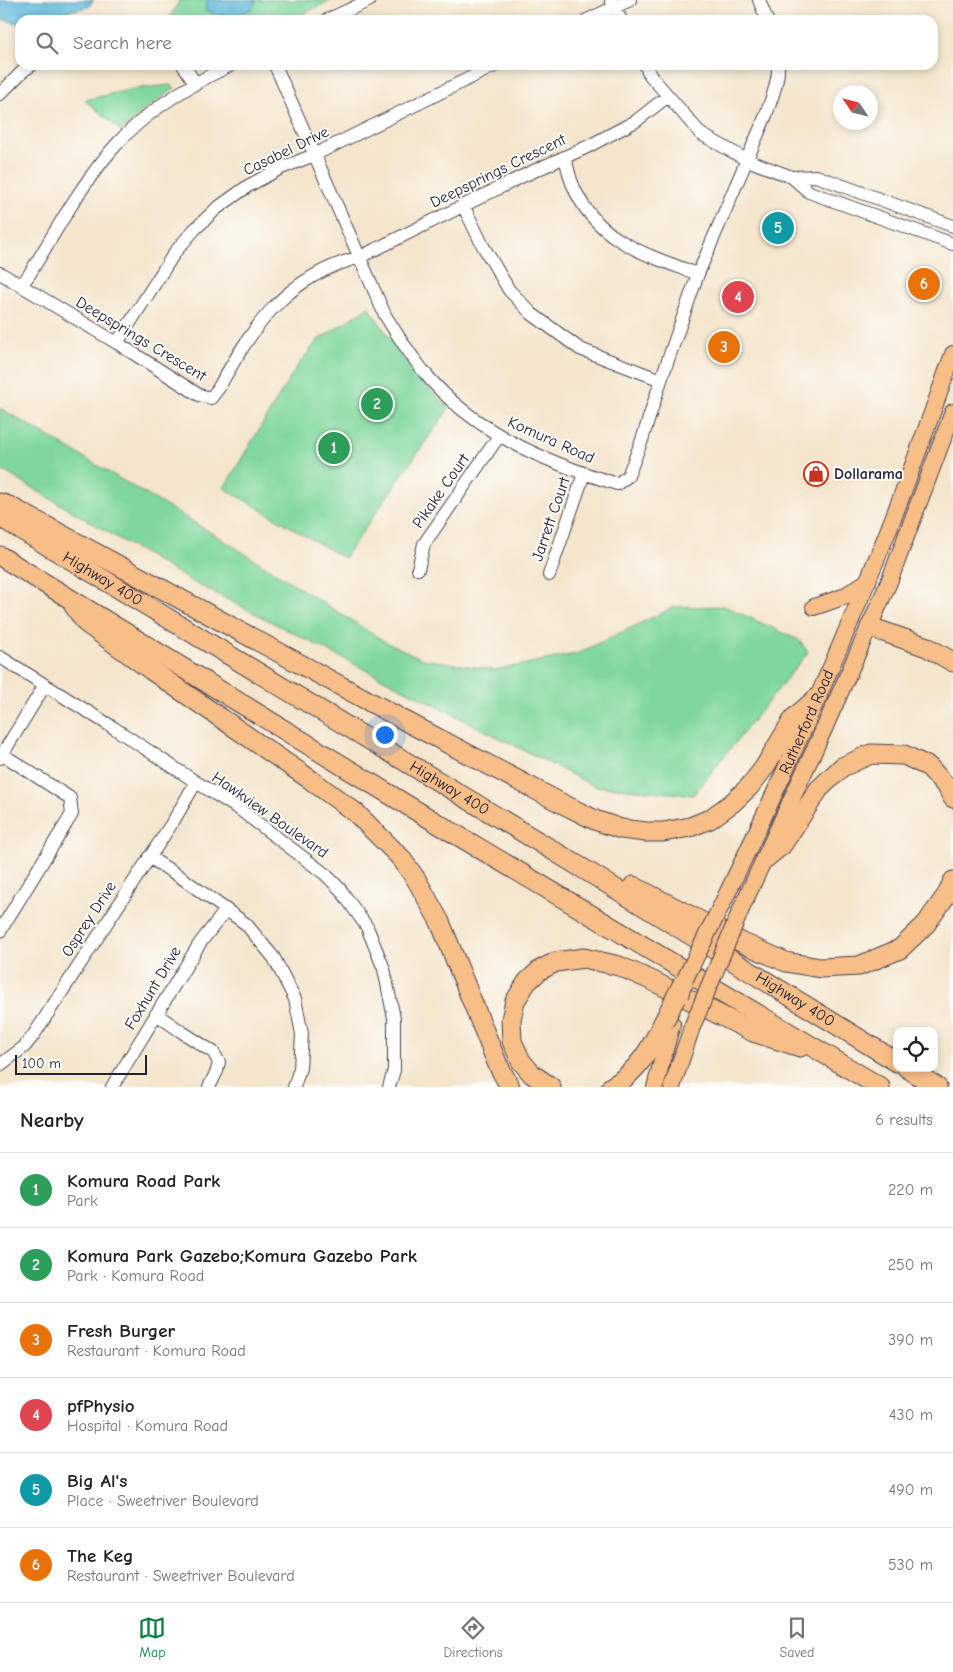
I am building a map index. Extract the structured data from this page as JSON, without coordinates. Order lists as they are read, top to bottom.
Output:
{
  "streets": {
    "highway": ["Highway 400"],
    "main road": ["Rutherford Road"],
    "street": [
      "Casabel Drive",
      "Deepsprings Crescent",
      "Komura Road",
      "Pikake Court",
      "Jarrett Court",
      "Hawkview Boulevard",
      "Osprey Drive",
      "Foxhunt Drive"
    ]
  },
  "crossings": [
    ["Casabel Drive", "Deepsprings Crescent"],
    ["Casabel Drive", "Komura Road"],
    ["Deepsprings Crescent", "Komura Road"],
    ["Komura Road", "Pikake Court"],
    ["Komura Road", "Jarrett Court"],
    ["Hawkview Boulevard", "Osprey Drive"]
  ],
  "places": {
    "shop": ["Dollarama"]
  },
  "scale_bar": "100 m",
  "north": "top left",
  "page": {
    "search": "Search here",
    "pins": [
      "5",
      "6",
      "4",
      "3",
      "2",
      "1"
    ],
    "scale": "100 m",
    "heading": ["Nearby", "6 results"],
    "list": [
      {
        "mark": "1",
        "name": "Komura Road Park",
        "note": "Park",
        "value": "220 m"
      },
      {
        "mark": "2",
        "name": "Komura Park Gazebo;Komura Gazebo Park",
        "note": "Park · Komura Road",
        "value": "250 m"
      },
      {
        "mark": "3",
        "name": "Fresh Burger",
        "note": "Restaurant · Komura Road",
        "value": "390 m"
      },
      {
        "mark": "4",
        "name": "pfPhysio",
        "note": "Hospital · Komura Road",
        "value": "430 m"
      },
      {
        "mark": "5",
        "name": "Big Al's",
        "note": "Place · Sweetriver Boulevard",
        "value": "490 m"
      },
      {
        "mark": "6",
        "name": "The Keg",
        "note": "Restaurant · Sweetriver Boulevard",
        "value": "530 m"
      }
    ],
    "nav": ["Map", "Directions", "Saved"]
  }
}
